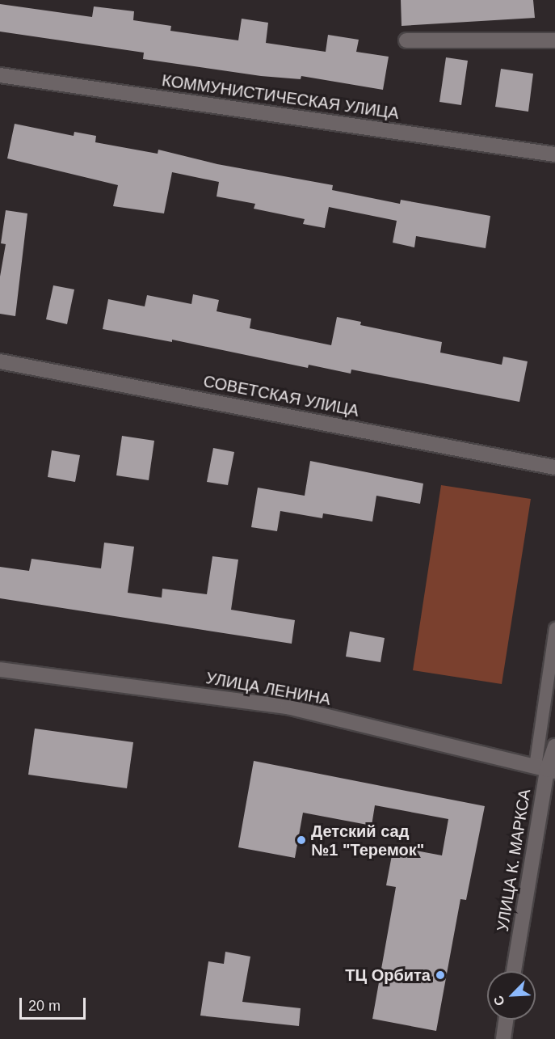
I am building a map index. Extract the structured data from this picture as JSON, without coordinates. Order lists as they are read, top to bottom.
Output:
{
  "streets": {
    "street": [
      "КОММУНИСТИЧЕСКАЯ УЛИЦА",
      "СОВЕТСКАЯ УЛИЦА",
      "УЛИЦА ЛЕНИНА",
      "УЛИЦА К. МАРКСА"
    ]
  },
  "crossings": [
    ["УЛИЦА ЛЕНИНА", "УЛИЦА К. МАРКСА"]
  ],
  "places": ["Детский сад №1 \"Теремок\"", "ТЦ Орбита"],
  "scale_bar": "20 m",
  "north": "bottom left"
}
